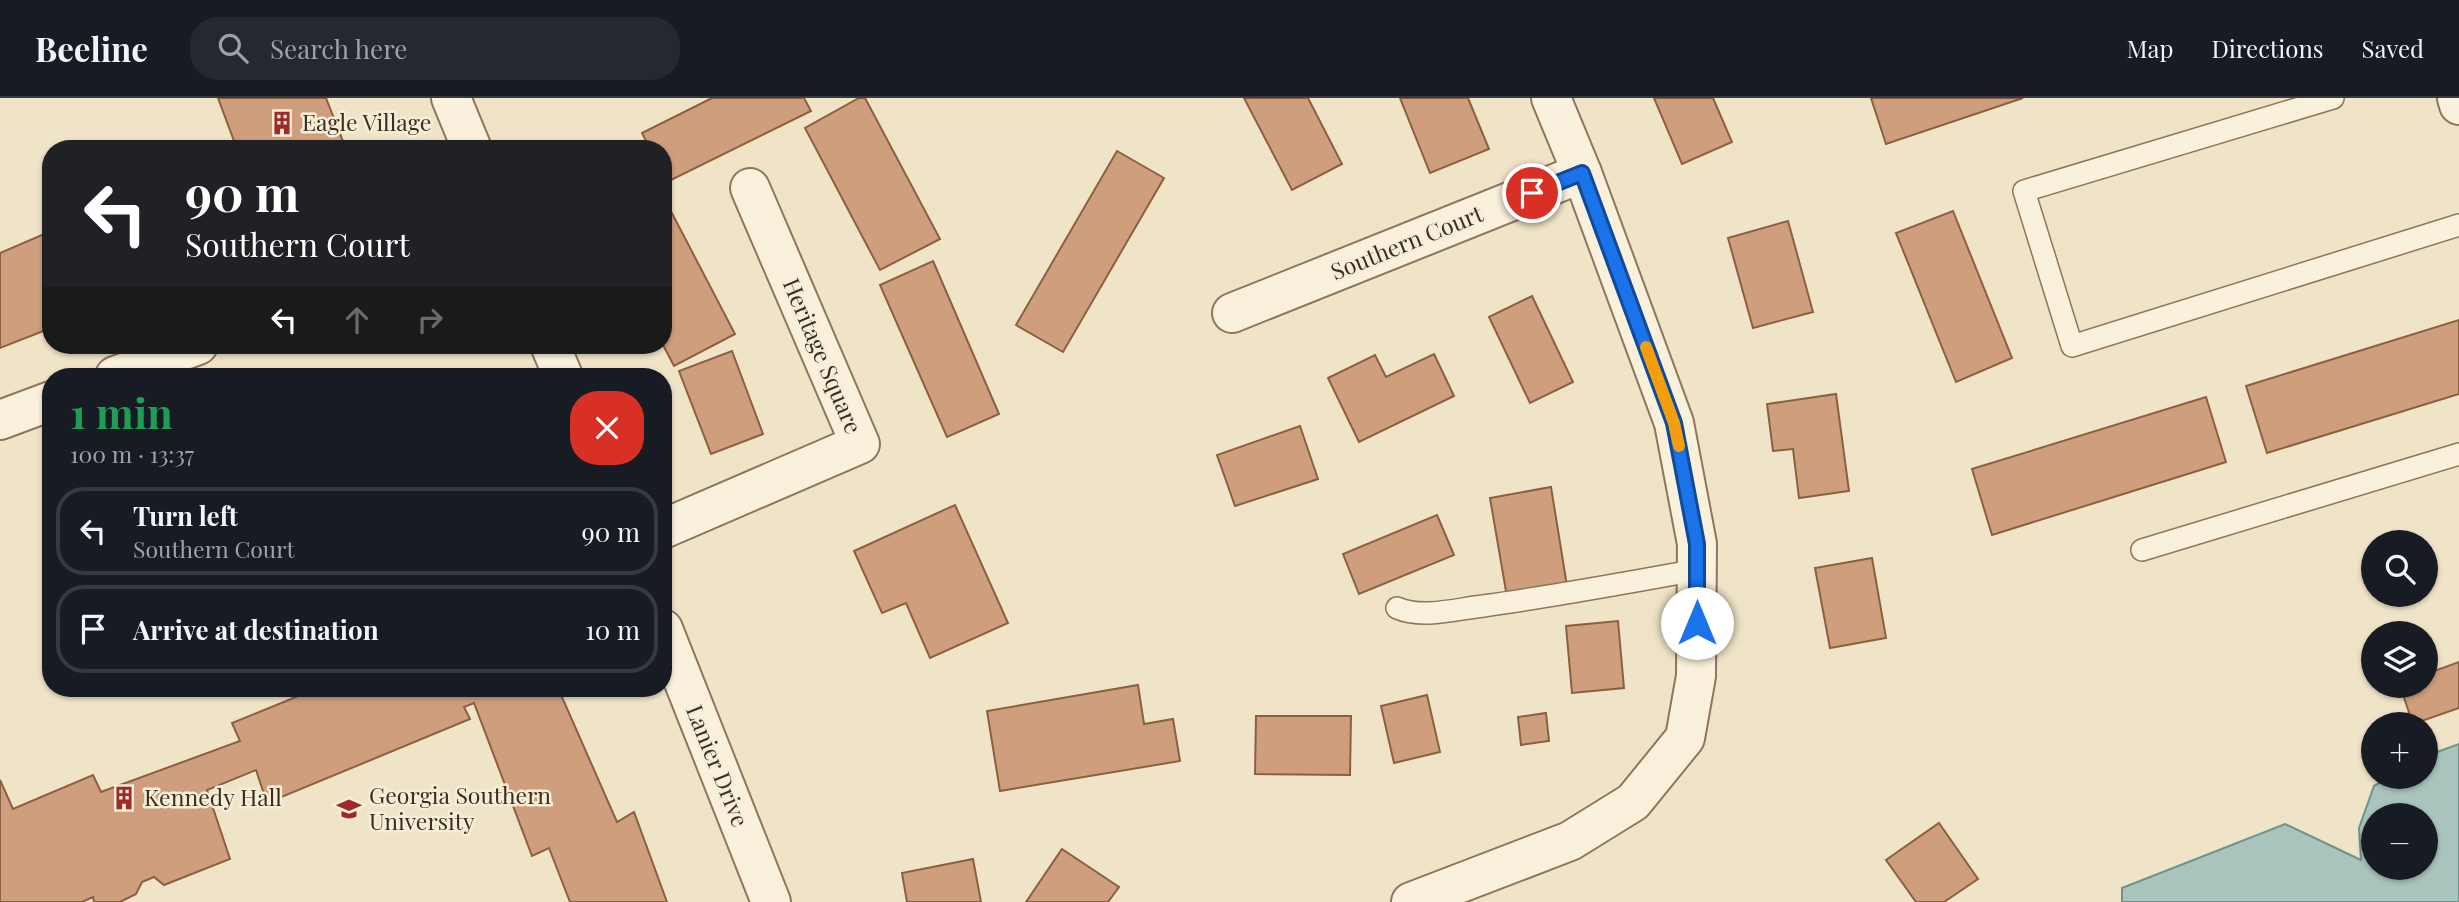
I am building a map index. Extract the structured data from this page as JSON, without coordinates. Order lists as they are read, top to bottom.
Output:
{
  "streets": {
    "street": ["Southern Court", "Heritage Square", "Lanier Drive"]
  },
  "places": {
    "building": ["Eagle Village", "Kennedy Hall"],
    "school or university": ["Georgia Southern University"]
  },
  "page": {
    "header": "Beeline",
    "search": "Search here",
    "nav": ["Map", "Directions", "Saved"],
    "turn": ["90 m", "Southern Court"],
    "heading": ["1 min", "100 m · 13:37"],
    "list": [
      {
        "name": "Turn left",
        "note": "Southern Court",
        "value": "90 m"
      },
      {
        "name": "Arrive at destination",
        "value": "10 m"
      }
    ],
    "map_buttons": ["+", "−"]
  }
}
